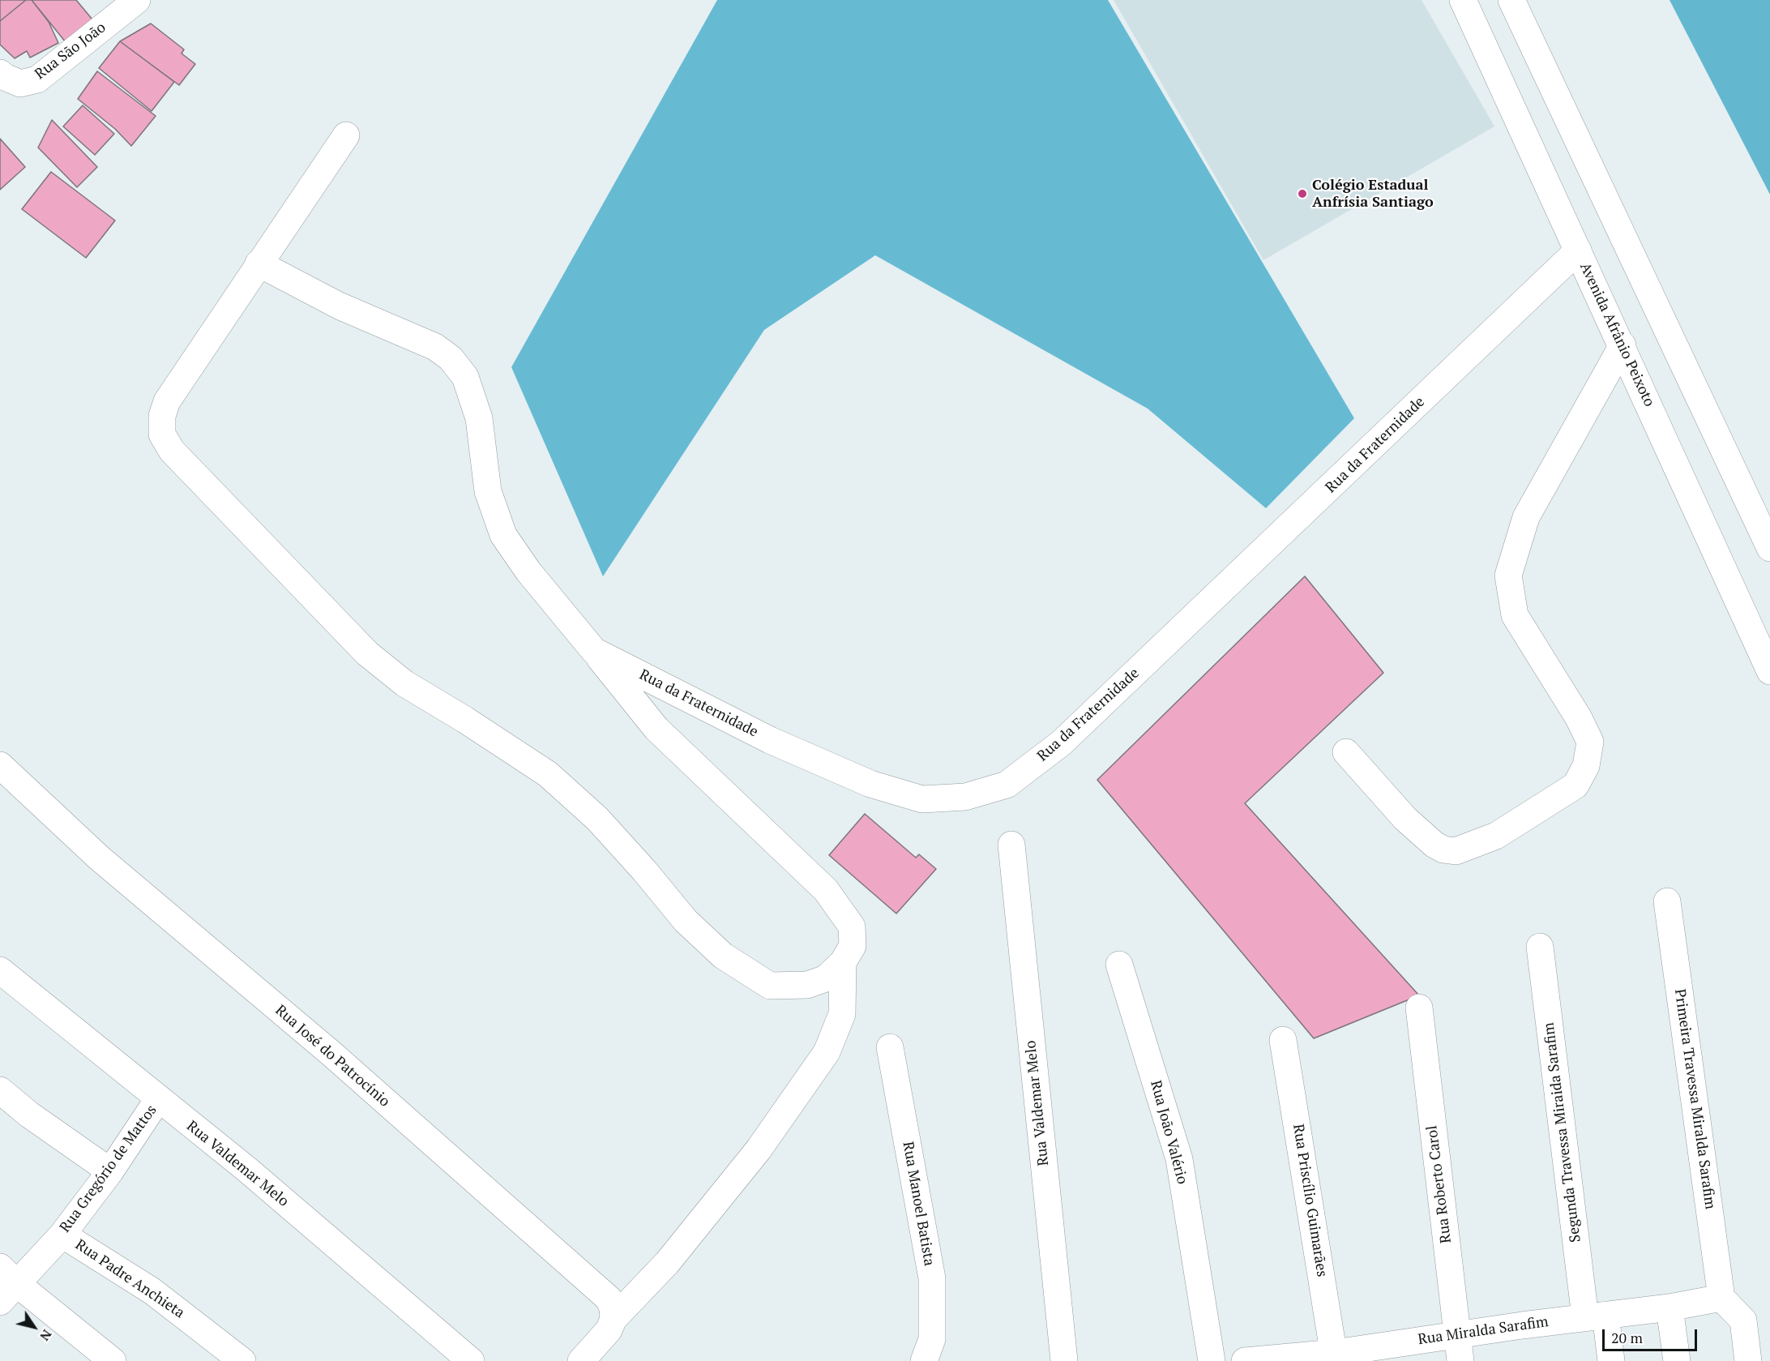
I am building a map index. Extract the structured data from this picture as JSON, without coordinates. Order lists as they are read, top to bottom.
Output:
{
  "streets": {
    "street": [
      "Rua São João",
      "Avenida Afrânio Peixoto",
      "Rua da Fraternidade",
      "Rua José do Patrocínio",
      "Primeira Travessa Miralda Sarafim",
      "Rua Valdemar Melo",
      "Rua João Valério",
      "Segunda Travessa Miraida Sarafim",
      "Rua Gregório de Mattos",
      "Rua Roberto Carol",
      "Rua Priscílio Guimarães",
      "Rua Manoel Batista",
      "Rua Padre Anchieta",
      "Rua Miralda Sarafim"
    ]
  },
  "crossings": [
    ["Avenida Afrânio Peixoto", "Rua da Fraternidade"],
    ["Primeira Travessa Miralda Sarafim", "Rua Miralda Sarafim"],
    ["Rua Valdemar Melo", "Rua Gregório de Mattos"],
    ["Segunda Travessa Miraida Sarafim", "Rua Miralda Sarafim"],
    ["Rua Gregório de Mattos", "Rua Padre Anchieta"],
    ["Rua Roberto Carol", "Rua Miralda Sarafim"],
    ["Rua Priscílio Guimarães", "Rua Miralda Sarafim"]
  ],
  "places": ["Colégio Estadual Anfrísia Santiago"],
  "scale_bar": "20 m",
  "north": "bottom right"
}
